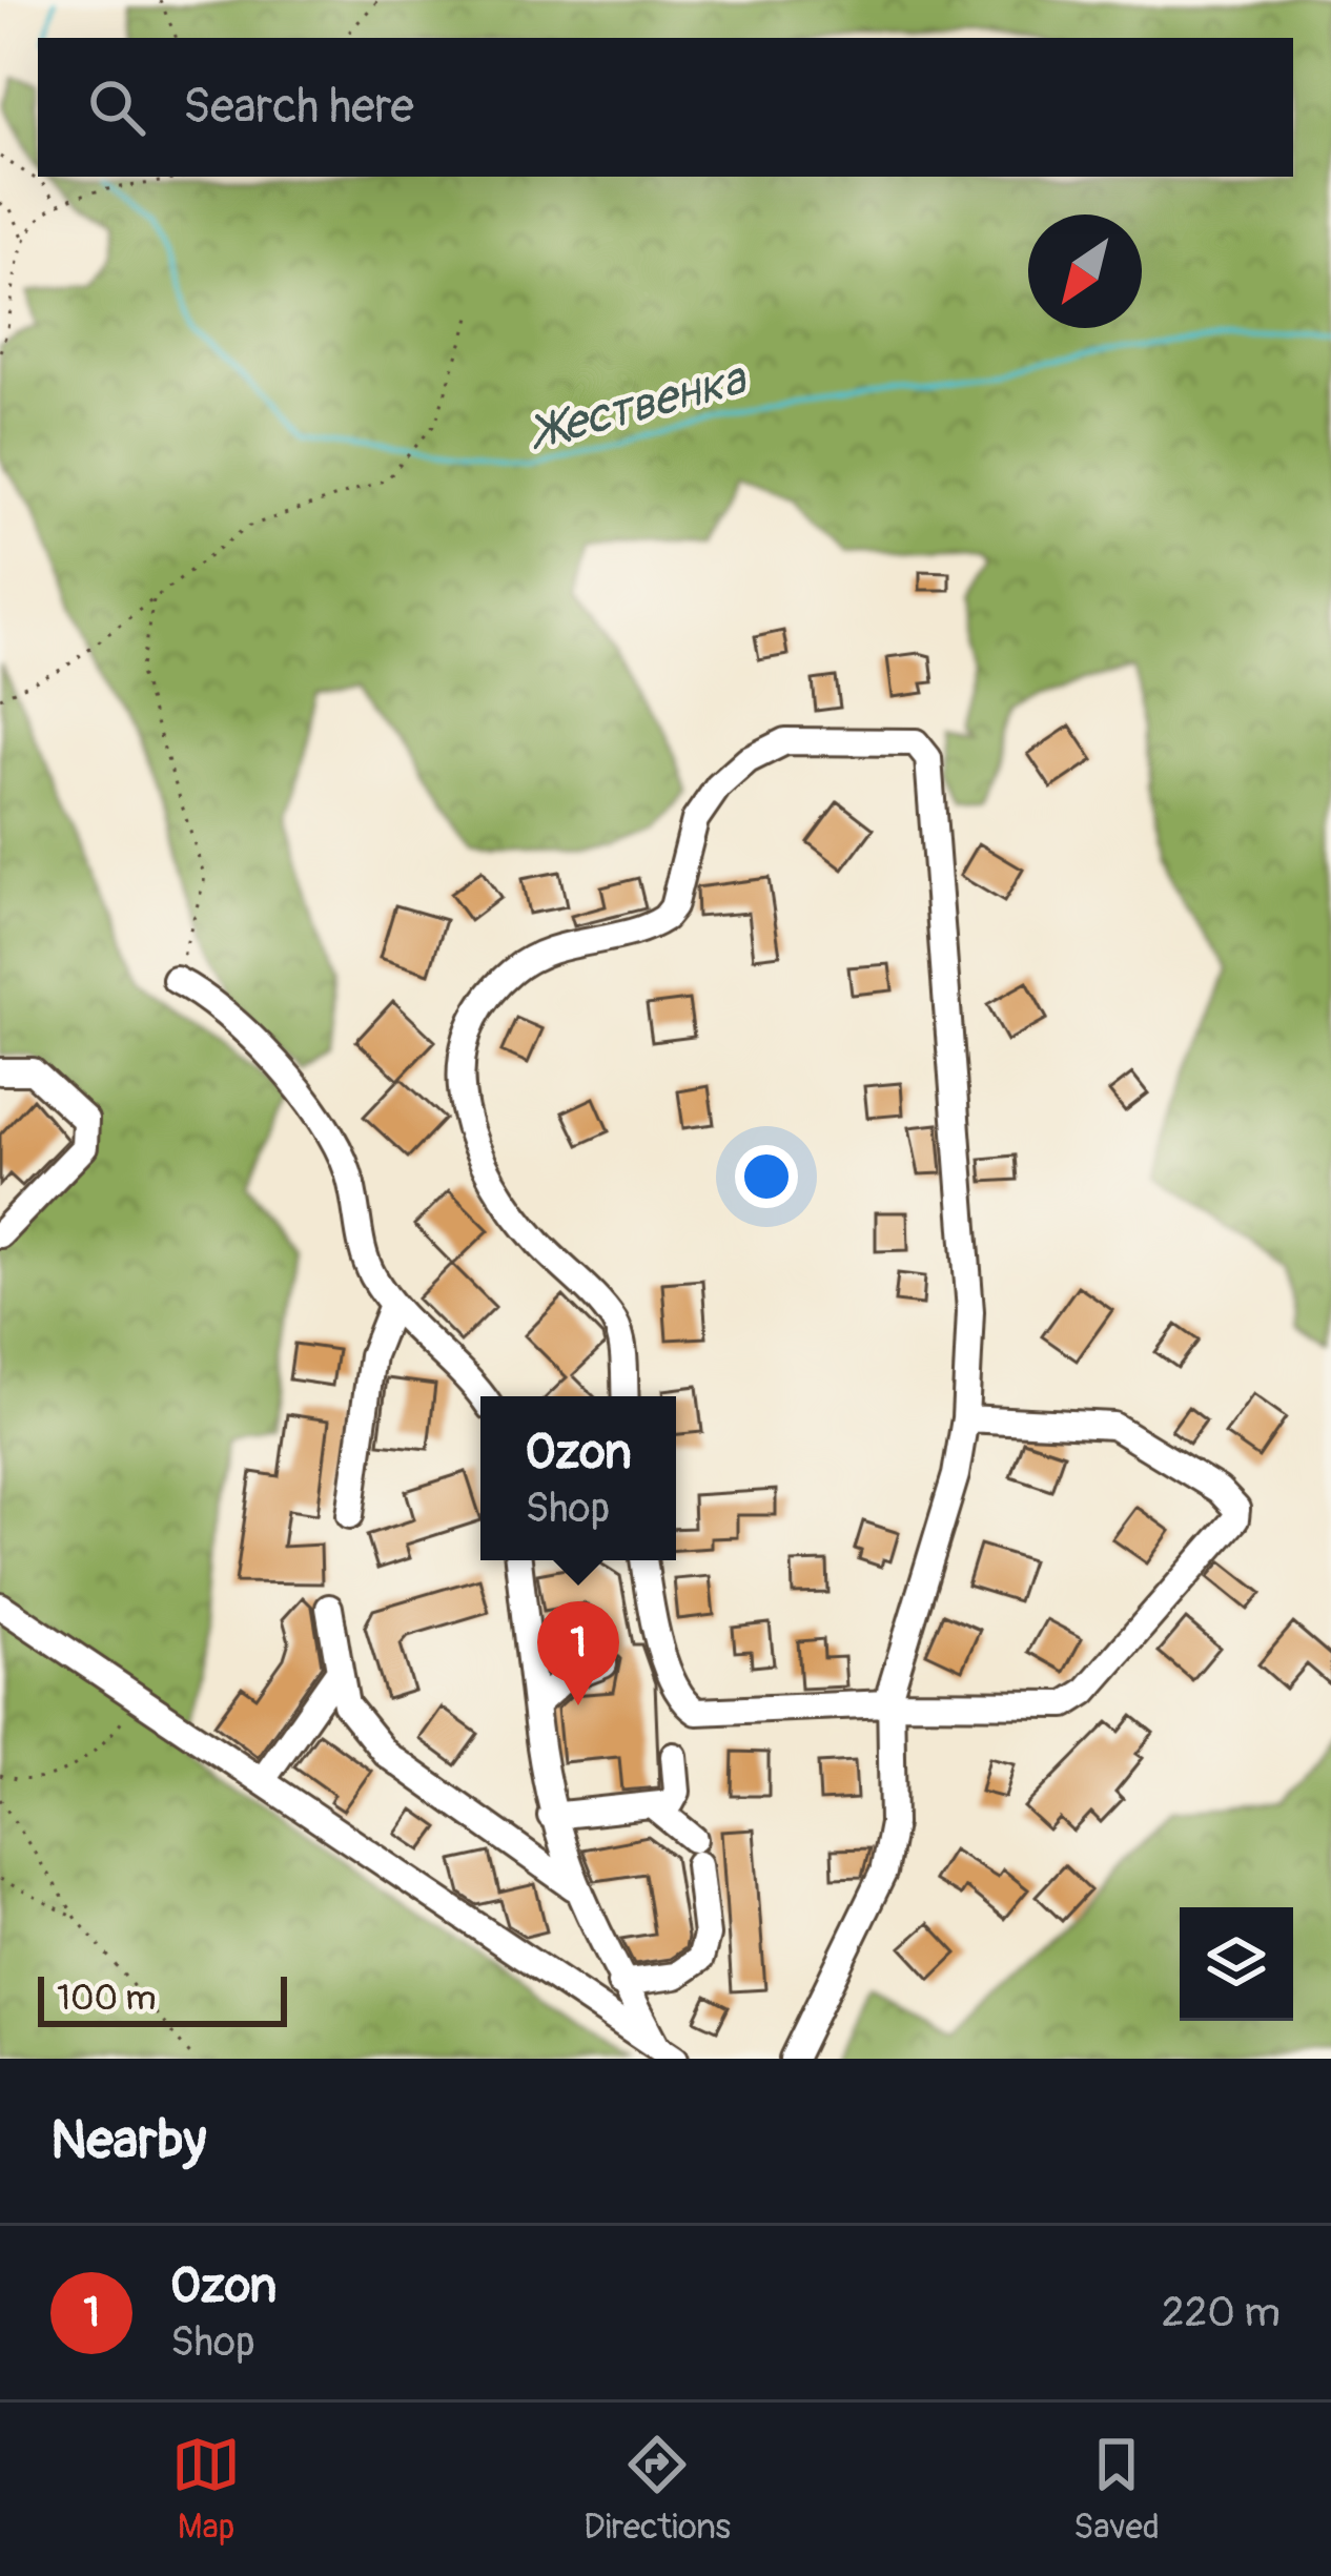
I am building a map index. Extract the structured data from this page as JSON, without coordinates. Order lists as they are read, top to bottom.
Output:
{
  "water": ["Жественка"],
  "scale_bar": "100 m",
  "north": "bottom left",
  "page": {
    "search": "Search here",
    "popup": ["Ozon", "Shop"],
    "pins": "1",
    "scale": "100 m",
    "heading": "Nearby",
    "list": [
      {
        "mark": "1",
        "name": "Ozon",
        "note": "Shop",
        "value": "220 m"
      }
    ],
    "nav": ["Map", "Directions", "Saved"]
  }
}
